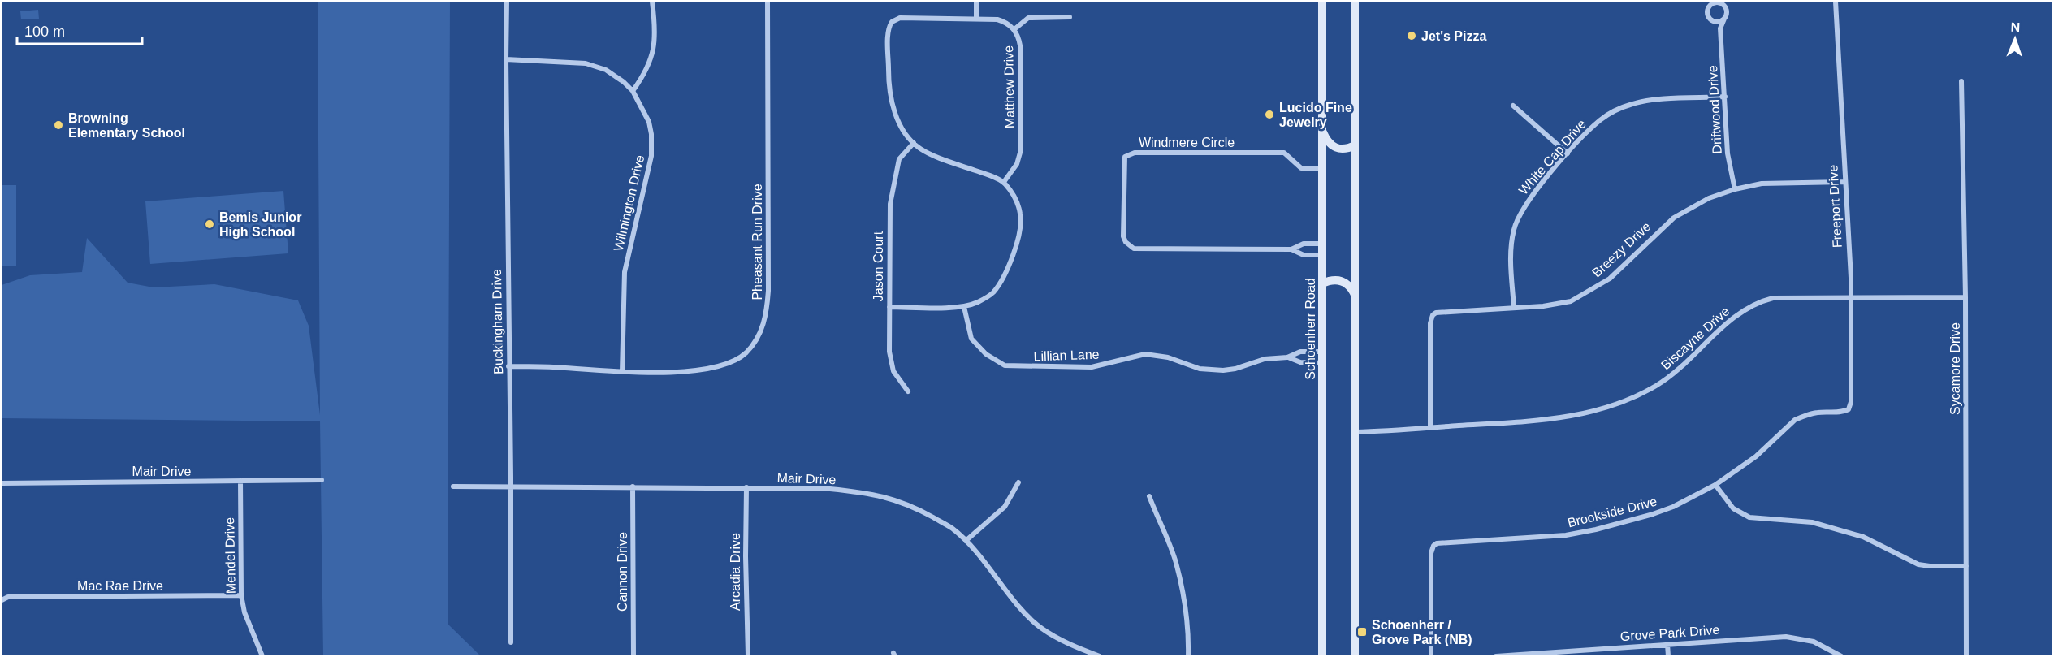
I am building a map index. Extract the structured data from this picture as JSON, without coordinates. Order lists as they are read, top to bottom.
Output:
{
  "streets": {
    "main road": ["Schoenherr Road"],
    "street": [
      "Matthew Drive",
      "Driftwood Drive",
      "Windmere Circle",
      "White Cap Drive",
      "Wilmington Drive",
      "Freeport Drive",
      "Pheasant Run Drive",
      "Breezy Drive",
      "Jason Court",
      "Buckingham Drive",
      "Biscayne Drive",
      "Lillian Lane",
      "Sycamore Drive",
      "Mair Drive",
      "Brookside Drive",
      "Mendel Drive",
      "Cannon Drive",
      "Arcadia Drive",
      "Mac Rae Drive",
      "Grove Park Drive"
    ]
  },
  "crossings": [
    ["Matthew Drive", "Jason Court"],
    ["Driftwood Drive", "White Cap Drive"],
    ["Driftwood Drive", "Breezy Drive"],
    ["Windmere Circle", "Schoenherr Road"],
    ["White Cap Drive", "Breezy Drive"],
    ["Wilmington Drive", "Pheasant Run Drive"],
    ["Wilmington Drive", "Buckingham Drive"],
    ["Freeport Drive", "Breezy Drive"],
    ["Freeport Drive", "Biscayne Drive"],
    ["Freeport Drive", "Brookside Drive"],
    ["Pheasant Run Drive", "Buckingham Drive"],
    ["Breezy Drive", "Biscayne Drive"],
    ["Buckingham Drive", "Mair Drive"],
    ["Schoenherr Road", "Lillian Lane"],
    ["Biscayne Drive", "Sycamore Drive"],
    ["Mair Drive", "Mendel Drive"],
    ["Mair Drive", "Cannon Drive"],
    ["Mair Drive", "Arcadia Drive"],
    ["Mendel Drive", "Mac Rae Drive"]
  ],
  "places": {
    "other": [
      "Jet's Pizza",
      "Lucido Fine Jewelry",
      "Browning Elementary School",
      "Bemis Junior High School"
    ],
    "transit": ["Schoenherr / Grove Park (NB)"]
  },
  "scale_bar": "100 m",
  "north": "top"
}
